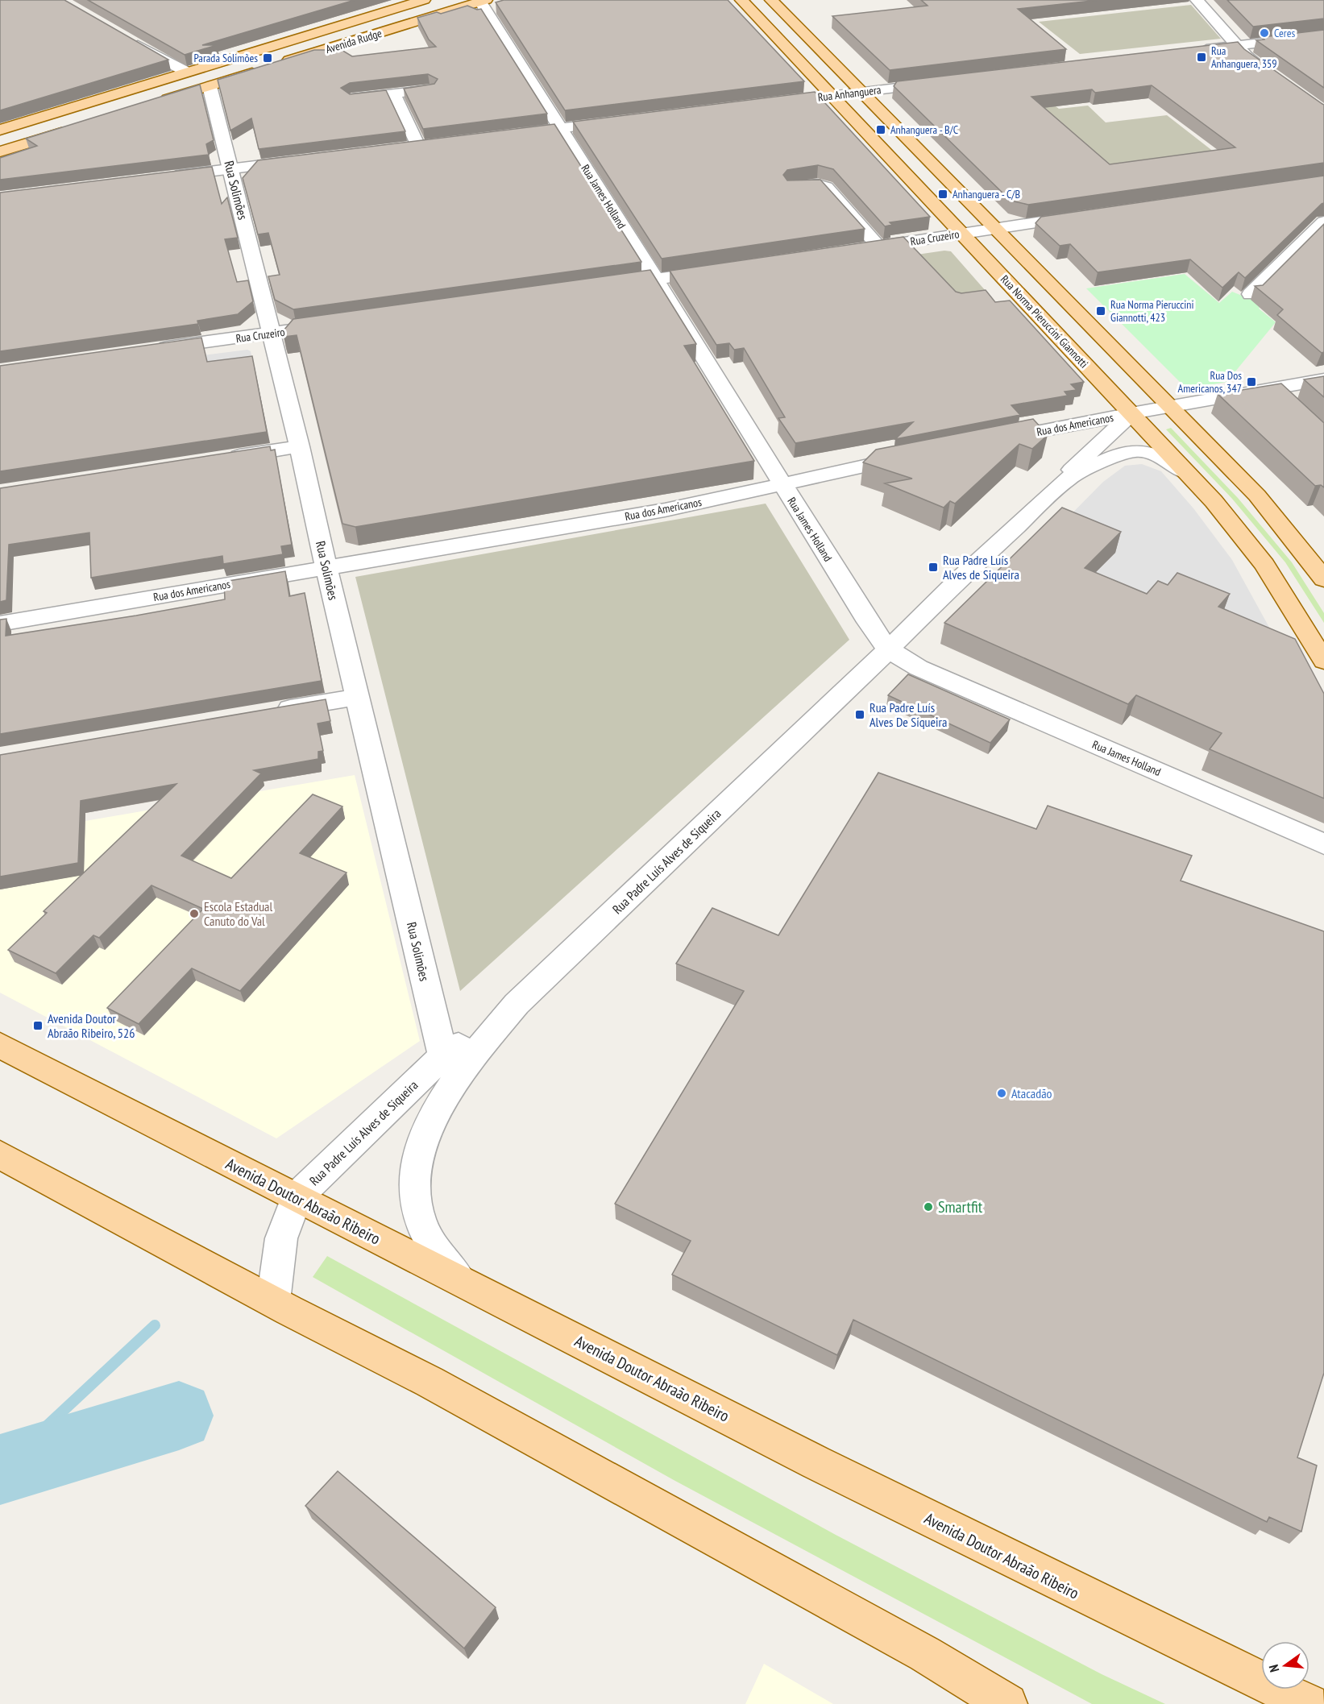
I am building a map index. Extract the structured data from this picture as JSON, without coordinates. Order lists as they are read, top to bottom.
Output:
{
  "streets": {
    "main road": ["Avenida Rudge", "Rua Norma Pieruccini Giannotti", "Avenida Doutor Abraão Ribeiro"],
    "street": [
      "Rua Anhanguera",
      "Rua Solimões",
      "Rua James Holland",
      "Rua Cruzeiro",
      "Rua dos Americanos",
      "Rua Padre Luís Alves de Siqueira"
    ]
  },
  "crossings": [
    ["Avenida Rudge", "Rua Solimões"],
    ["Avenida Rudge", "Rua James Holland"],
    ["Rua Anhanguera", "Rua Norma Pieruccini Giannotti"],
    ["Rua Solimões", "Rua Cruzeiro"],
    ["Rua Solimões", "Rua dos Americanos"],
    ["Rua Solimões", "Rua Padre Luís Alves de Siqueira"],
    ["Rua James Holland", "Rua dos Americanos"],
    ["Rua James Holland", "Rua Padre Luís Alves de Siqueira"],
    ["Rua Cruzeiro", "Rua Norma Pieruccini Giannotti"],
    ["Rua Norma Pieruccini Giannotti", "Rua dos Americanos"],
    ["Rua Norma Pieruccini Giannotti", "Rua Padre Luís Alves de Siqueira"],
    ["Rua dos Americanos", "Rua Padre Luís Alves de Siqueira"],
    ["Rua Padre Luís Alves de Siqueira", "Avenida Doutor Abraão Ribeiro"]
  ],
  "places": {
    "other": [
      "Ceres",
      "Escola Estadual Canuto do Val",
      "Atacadão",
      "Smartfit"
    ],
    "transit": [
      "Rua Anhanguera, 359",
      "Parada Solimões",
      "Anhanguera - B/C",
      "Anhanguera - C/B",
      "Rua Norma Pieruccini Giannotti, 423",
      "Rua Dos Americanos, 347",
      "Rua Padre Luís Alves de Siqueira",
      "Rua Padre Luís Alves De Siqueira",
      "Avenida Doutor Abraão Ribeiro, 526"
    ]
  },
  "north": "left"
}
